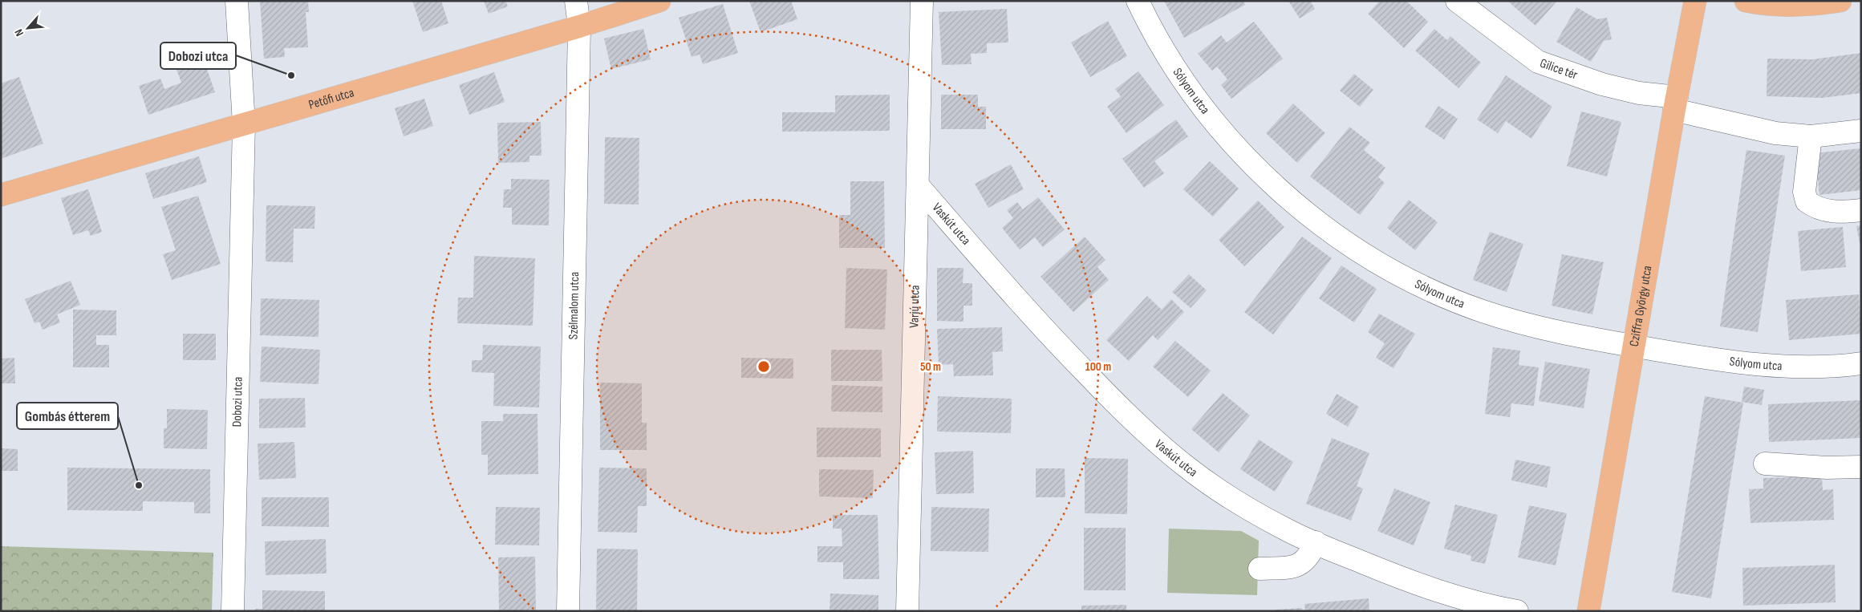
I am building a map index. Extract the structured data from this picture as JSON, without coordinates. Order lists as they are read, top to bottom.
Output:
{
  "streets": {
    "main road": ["Petőfi utca", "Cziffra György utca"],
    "street": [
      "Gilice tér",
      "Sólyom utca",
      "Vaskút utca",
      "Szélmalom utca",
      "Varjú utca",
      "Dobozi utca"
    ]
  },
  "crossings": [
    ["Gilice tér", "Cziffra György utca"],
    ["Sólyom utca", "Cziffra György utca"],
    ["Petőfi utca", "Szélmalom utca"],
    ["Petőfi utca", "Dobozi utca"],
    ["Vaskút utca", "Varjú utca"]
  ],
  "places": ["Dobozi utca", "Gombás étterem"],
  "north": "bottom left",
  "rings": ["50 m", "100 m"]
}
